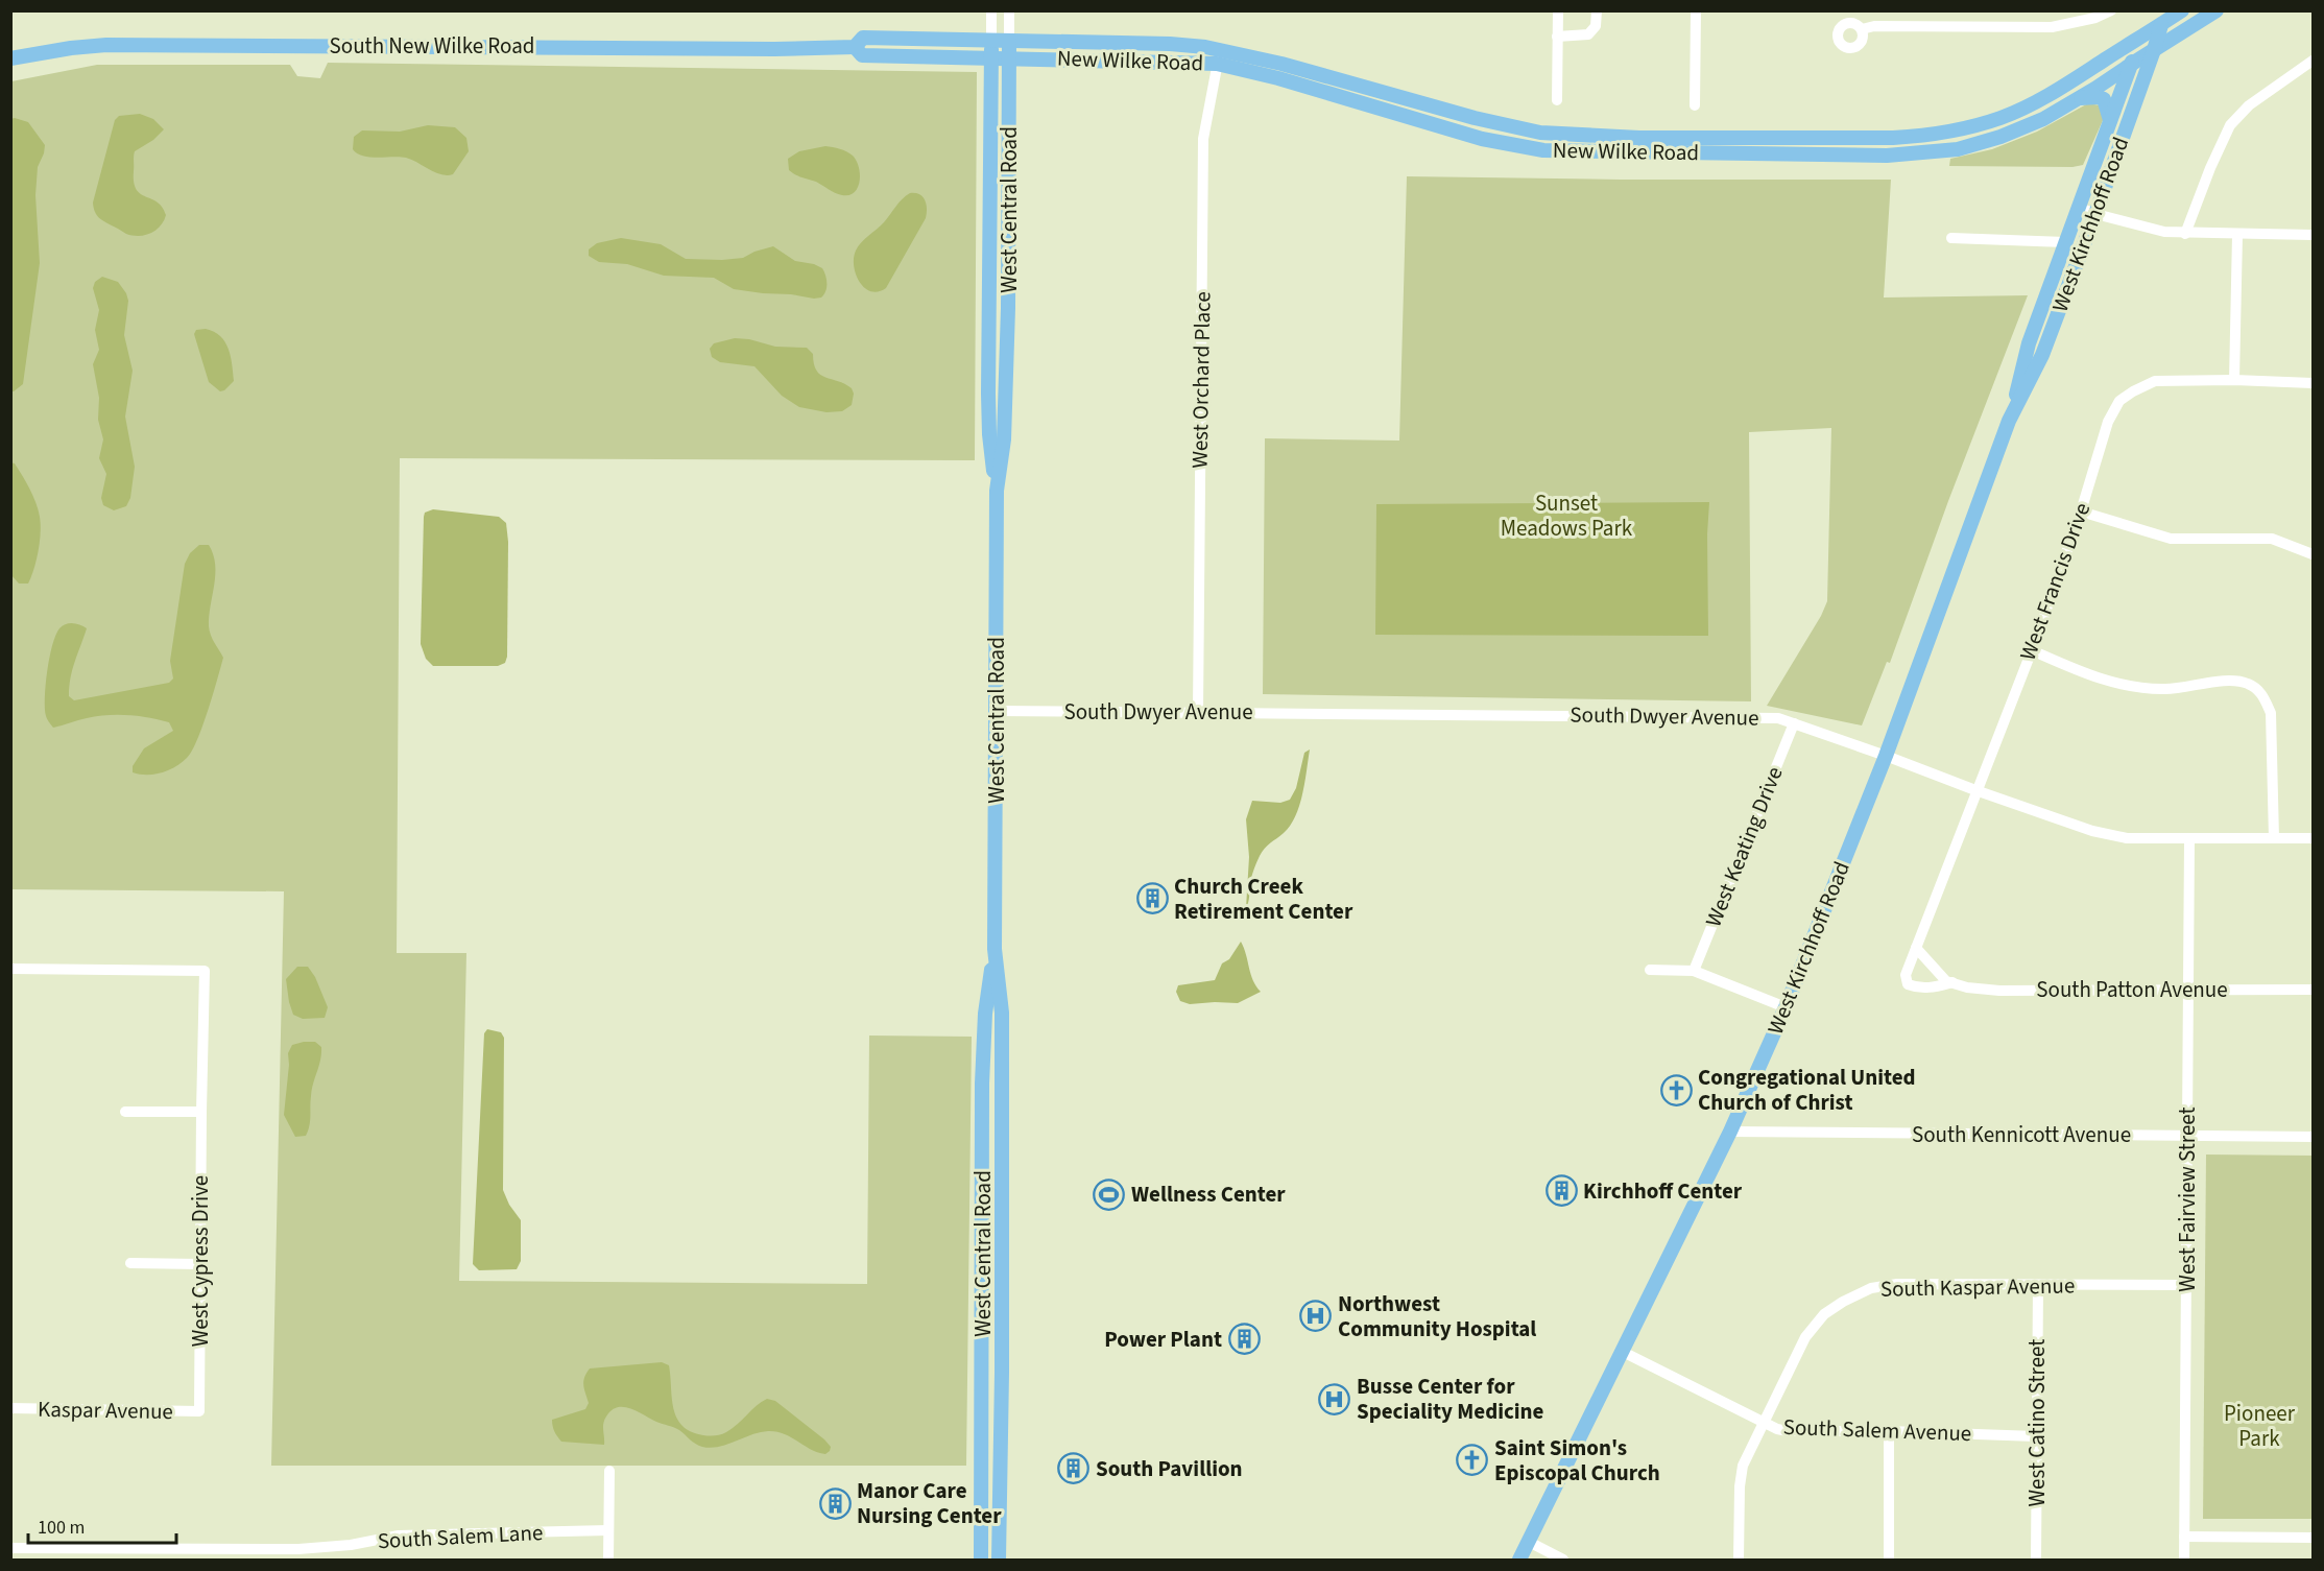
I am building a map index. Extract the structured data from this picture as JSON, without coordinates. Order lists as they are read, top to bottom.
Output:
{
  "streets": {
    "main road": [
      "South New Wilke Road",
      "New Wilke Road",
      "West Central Road",
      "West Kirchhoff Road"
    ],
    "street": [
      "West Orchard Place",
      "West Francis Drive",
      "South Dwyer Avenue",
      "West Keating Drive",
      "South Patton Avenue",
      "South Kennicott Avenue",
      "West Fairview Street",
      "West Cypress Drive",
      "South Kaspar Avenue",
      "Kaspar Avenue",
      "West Catino Street",
      "South Salem Avenue",
      "South Salem Lane"
    ]
  },
  "crossings": [
    ["South New Wilke Road", "New Wilke Road"],
    ["South New Wilke Road", "West Central Road"],
    ["New Wilke Road", "West Central Road"],
    ["New Wilke Road", "West Kirchhoff Road"],
    ["New Wilke Road", "West Orchard Place"],
    ["West Central Road", "South Dwyer Avenue"],
    ["West Kirchhoff Road", "South Dwyer Avenue"],
    ["West Kirchhoff Road", "South Kennicott Avenue"],
    ["West Kirchhoff Road", "South Salem Avenue"],
    ["West Orchard Place", "South Dwyer Avenue"],
    ["West Francis Drive", "South Dwyer Avenue"],
    ["West Francis Drive", "South Patton Avenue"],
    ["South Dwyer Avenue", "West Keating Drive"],
    ["South Dwyer Avenue", "West Fairview Street"],
    ["South Patton Avenue", "West Fairview Street"],
    ["South Kennicott Avenue", "West Fairview Street"],
    ["West Fairview Street", "South Kaspar Avenue"],
    ["West Cypress Drive", "Kaspar Avenue"],
    ["South Kaspar Avenue", "West Catino Street"],
    ["South Kaspar Avenue", "South Salem Avenue"],
    ["West Catino Street", "South Salem Avenue"]
  ],
  "parks": ["Sunset Meadows Park", "Pioneer Park"],
  "places": {
    "building": [
      "Church Creek Retirement Center",
      "Kirchhoff Center",
      "Power Plant",
      "South Pavillion",
      "Manor Care Nursing Center"
    ],
    "church": ["Congregational United Church of Christ", "Saint Simon's Episcopal Church"],
    "sports": ["Wellness Center"],
    "hospital": ["Northwest Community Hospital", "Busse Center for Speciality Medicine"]
  },
  "scale_bar": "100 m"
}
